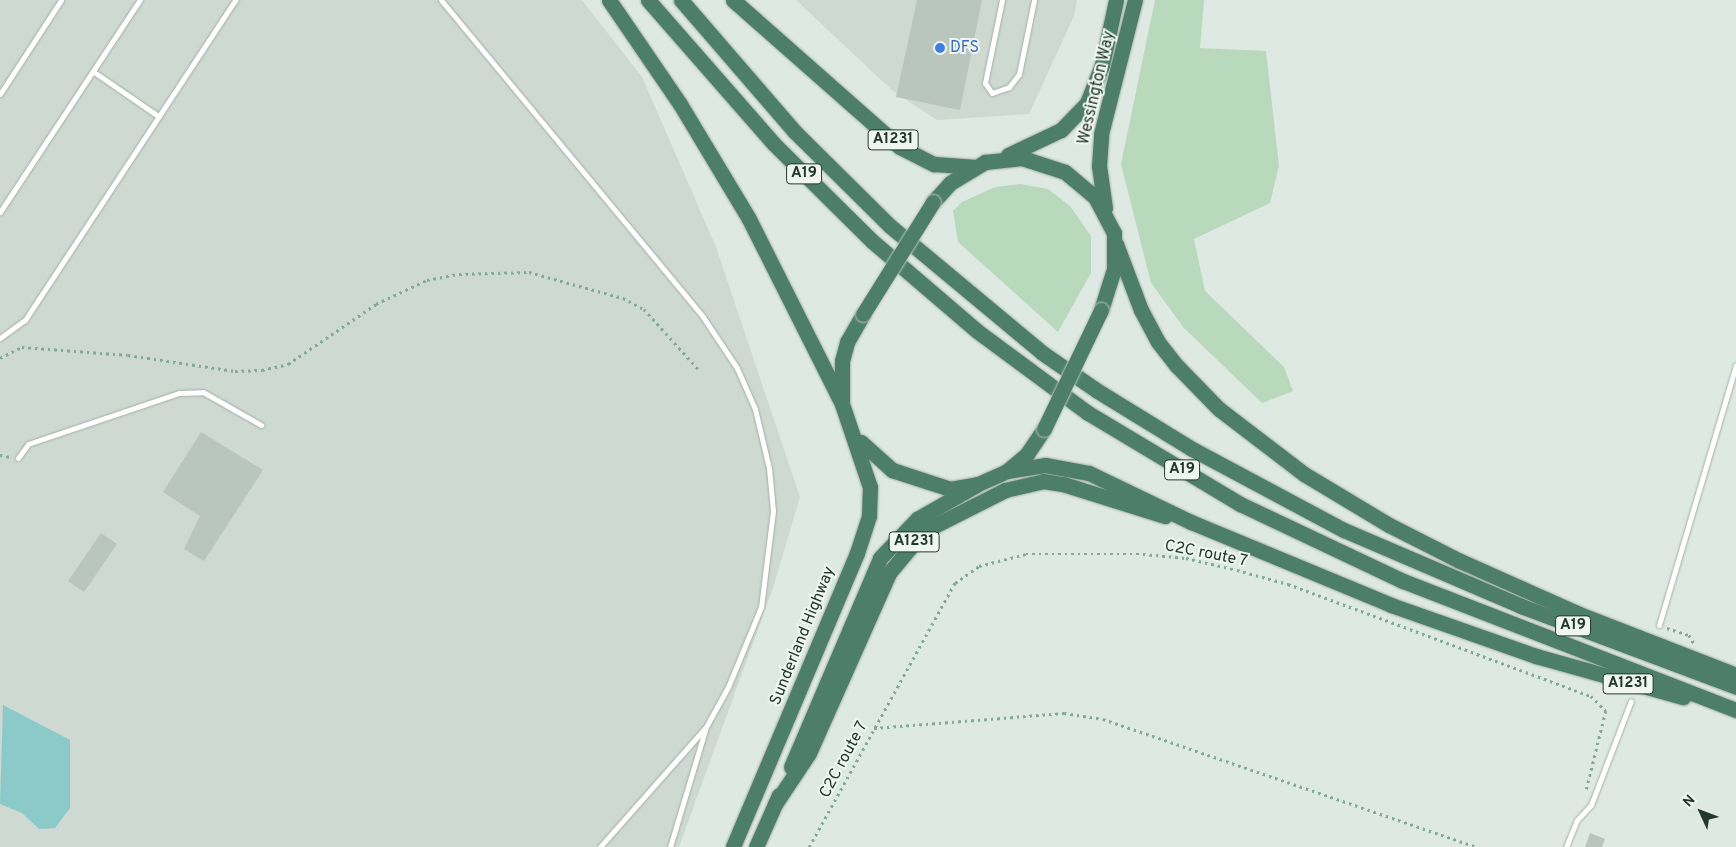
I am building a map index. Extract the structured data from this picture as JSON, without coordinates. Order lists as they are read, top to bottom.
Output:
{
  "streets": {
    "highway": [
      "Wessington Way",
      "A1231",
      "A19",
      "Sunderland Highway"
    ],
    "path": ["C2C route 7"]
  },
  "crossings": [
    ["Wessington Way", "A1231"],
    ["A1231", "A19"],
    ["A1231", "Sunderland Highway"]
  ],
  "places": ["DFS"],
  "north": "top left"
}
